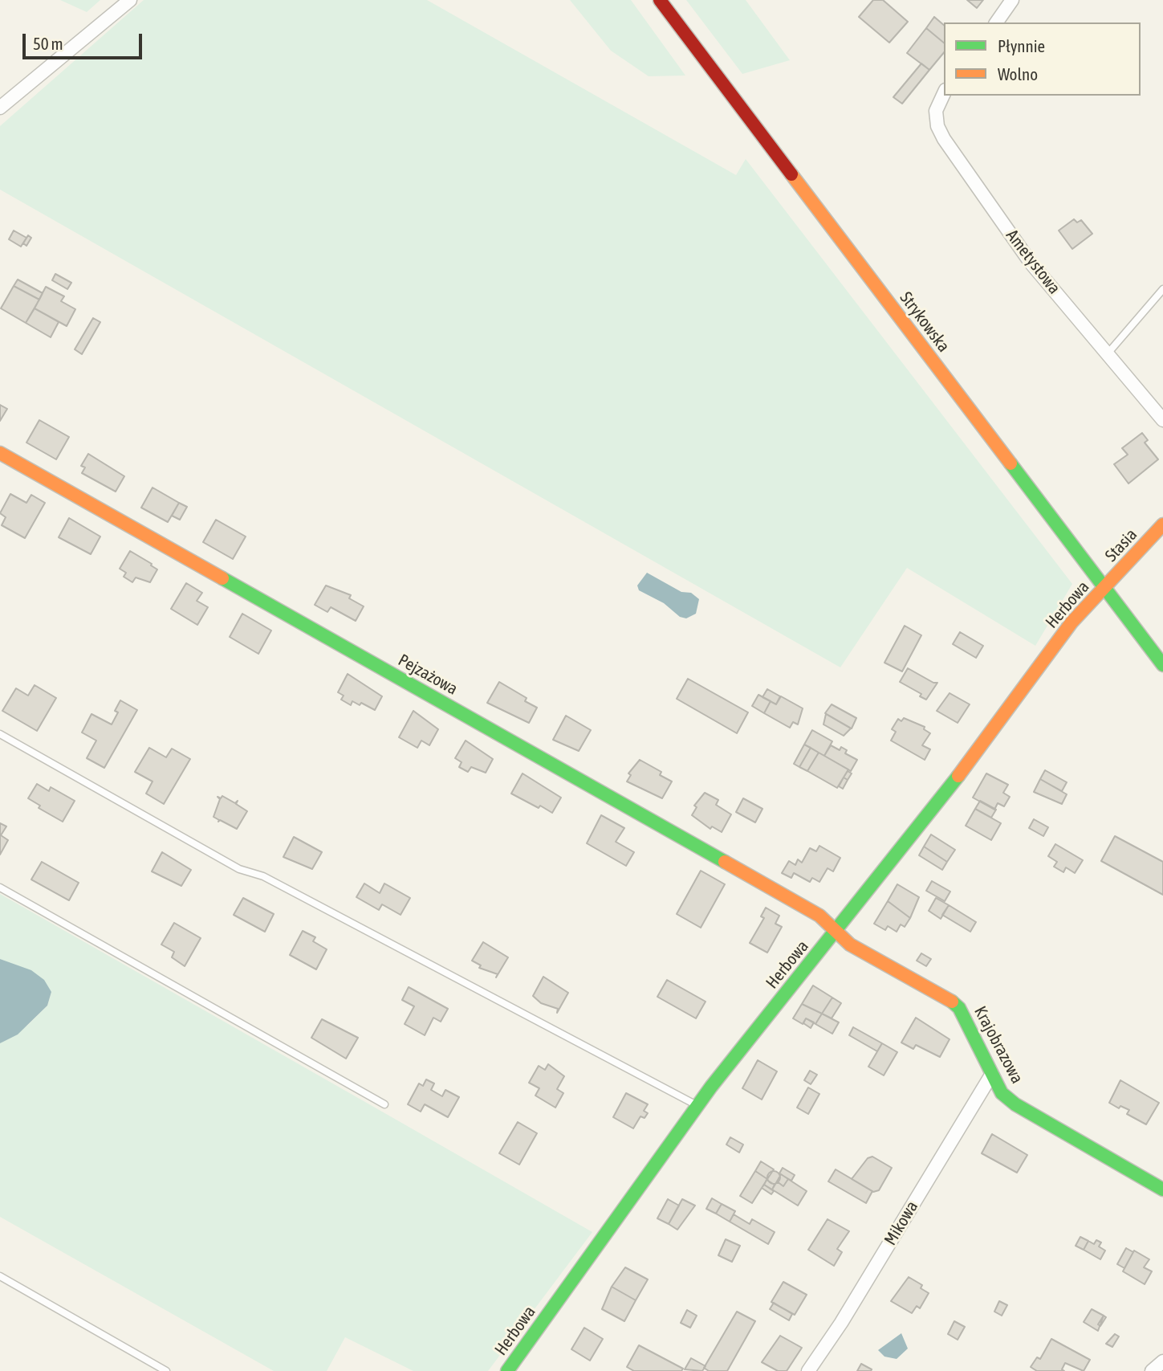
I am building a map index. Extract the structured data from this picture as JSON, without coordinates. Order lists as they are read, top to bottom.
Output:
{
  "streets": {
    "street": [
      "Ametystowa",
      "Strykowska",
      "Stasia",
      "Herbowa",
      "Pejzażowa",
      "Krajobrazowa",
      "Mikowa"
    ]
  },
  "crossings": [
    ["Strykowska", "Stasia"],
    ["Strykowska", "Herbowa"],
    ["Stasia", "Herbowa"],
    ["Herbowa", "Pejzażowa"],
    ["Herbowa", "Krajobrazowa"],
    ["Pejzażowa", "Krajobrazowa"],
    ["Krajobrazowa", "Mikowa"]
  ],
  "legend": ["Płynnie", "Wolno"],
  "scale_bar": "50 m"
}
